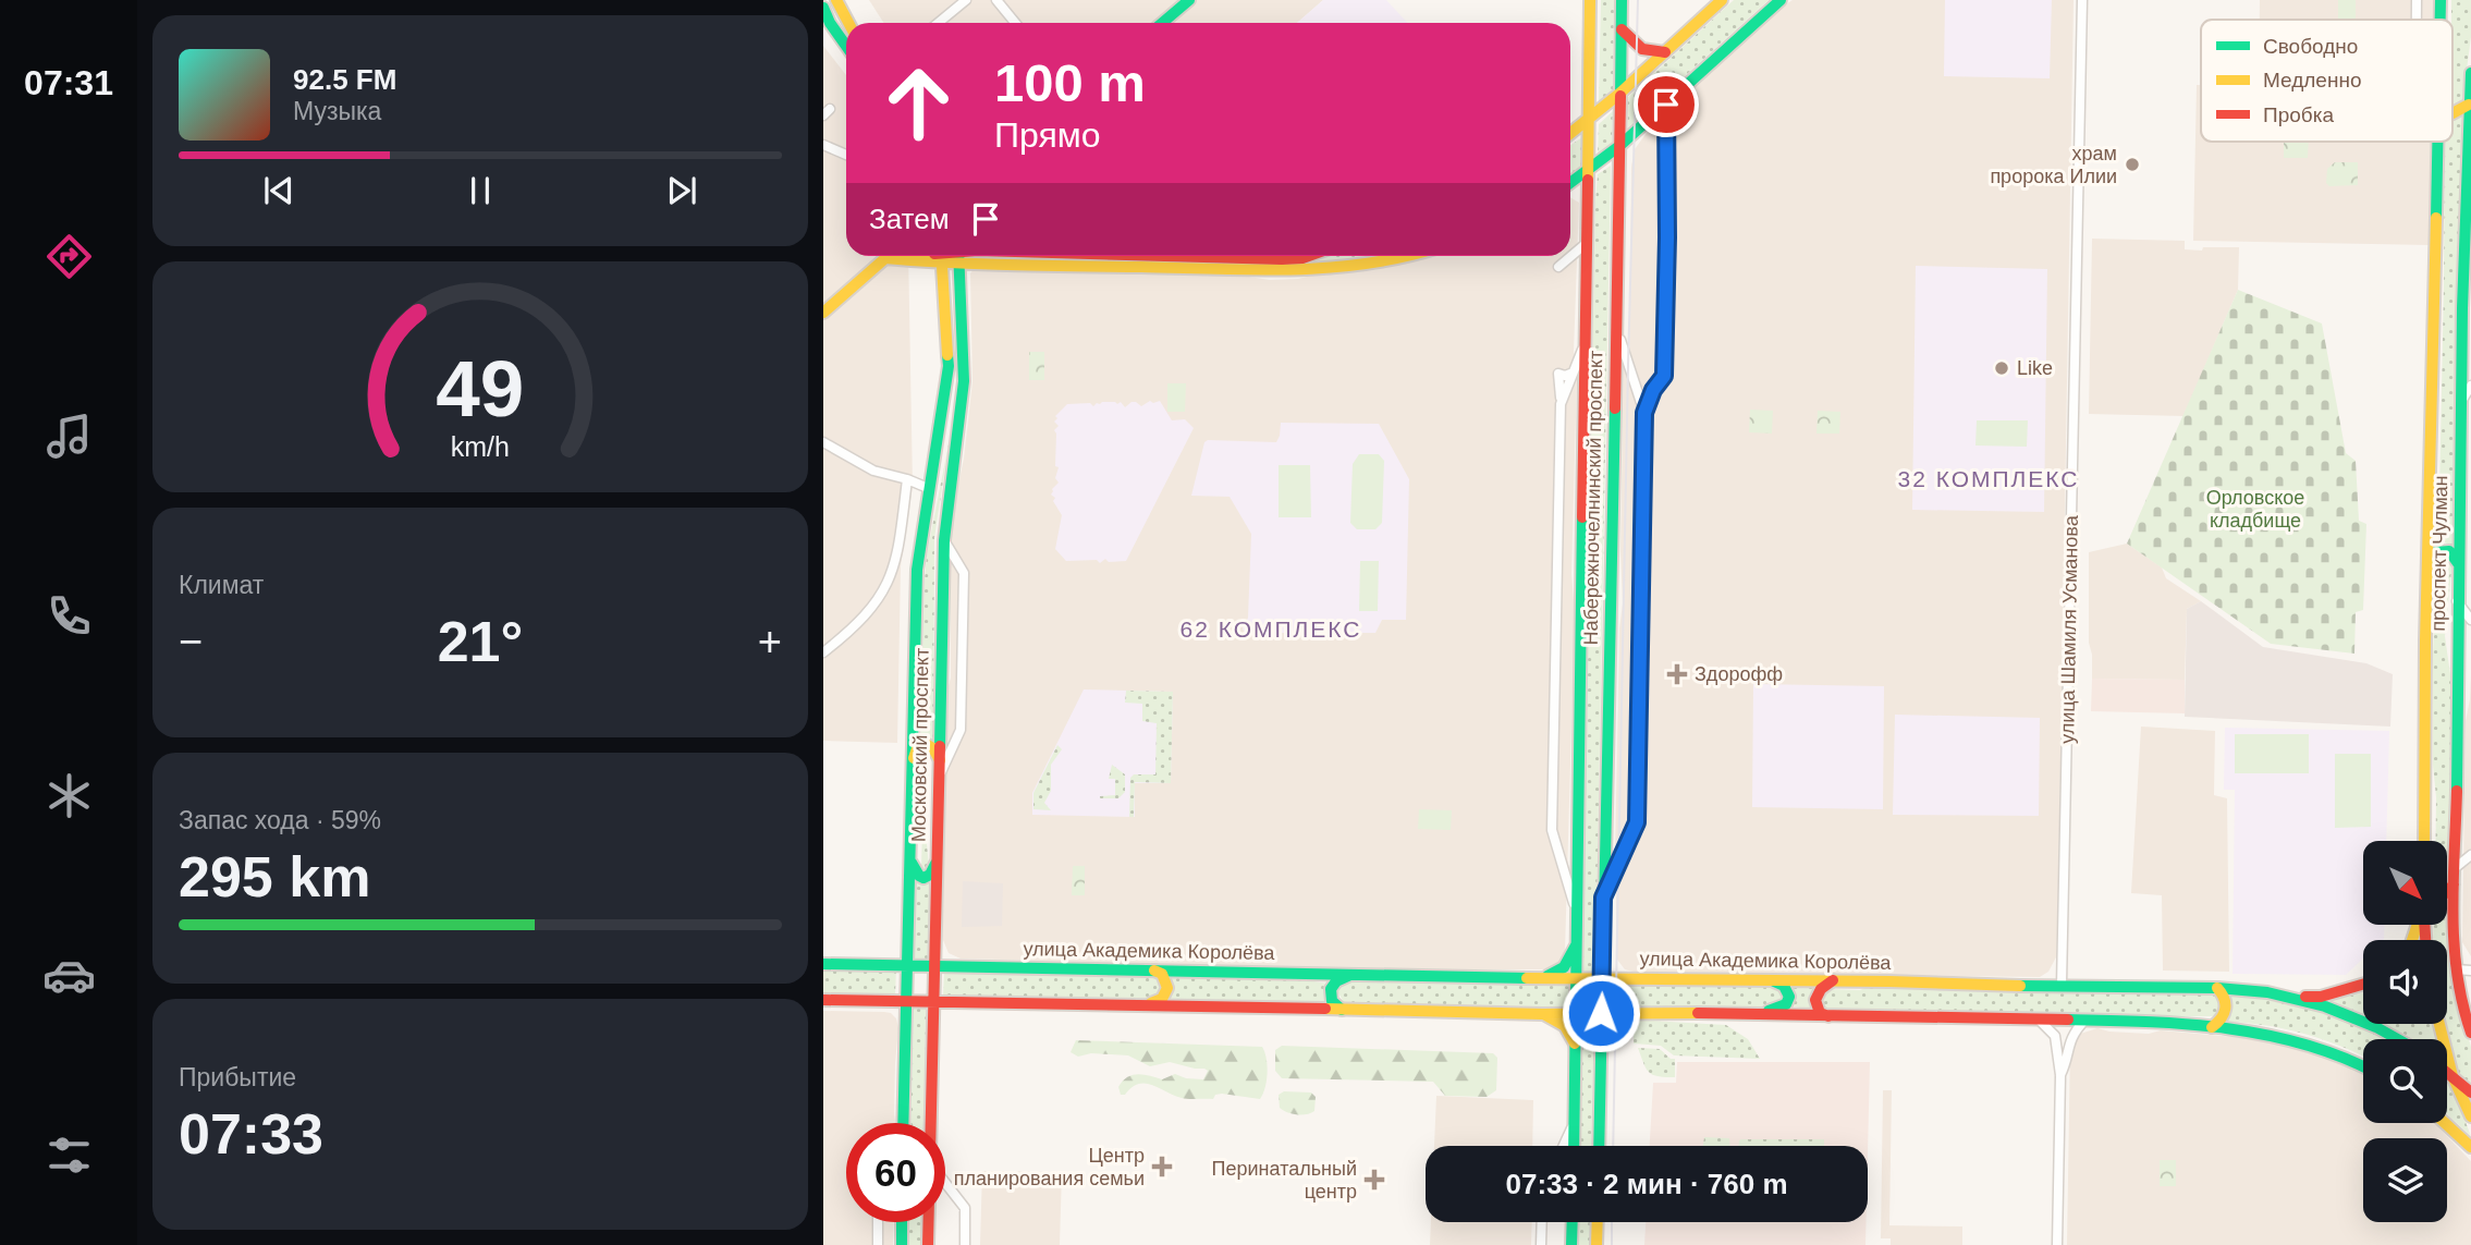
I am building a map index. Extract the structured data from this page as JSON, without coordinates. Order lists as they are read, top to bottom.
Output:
{
  "streets": {
    "main road": [
      "Набережночелнинский проспект",
      "проспект Чулман",
      "Московский проспект",
      "улица Академика Королёва"
    ],
    "street": ["улица Шамиля Усманова"]
  },
  "crossings": [
    ["Набережночелнинский проспект", "улица Академика Королёва"],
    ["улица Шамиля Усманова", "улица Академика Королёва"],
    ["Московский проспект", "улица Академика Королёва"]
  ],
  "districts": ["32 КОМПЛЕКС", "62 КОМПЛЕКС"],
  "parks": ["Орловское кладбище"],
  "places": {
    "other": ["храм пророка Илии", "Like"],
    "health": ["Здорофф", "Центр планирования семьи", "Перинатальный центр"]
  },
  "legend": ["Свободно", "Медленно", "Пробка"],
  "north": "bottom right",
  "page": {
    "tabs": "07:31",
    "turn": ["100 m", "Прямо"],
    "song": ["92.5 FM", "Музыка"],
    "then": "Затем",
    "tile": [
      "Климат",
      ["Запас хода · 59%", "295 km"],
      ["Прибытие", "07:33"]
    ],
    "heat": ["−", "21°", "+"],
    "limit": "60",
    "trip": "07:33 · 2 мин · 760 m",
    "gauge": ["49", "km/h"]
  }
}
